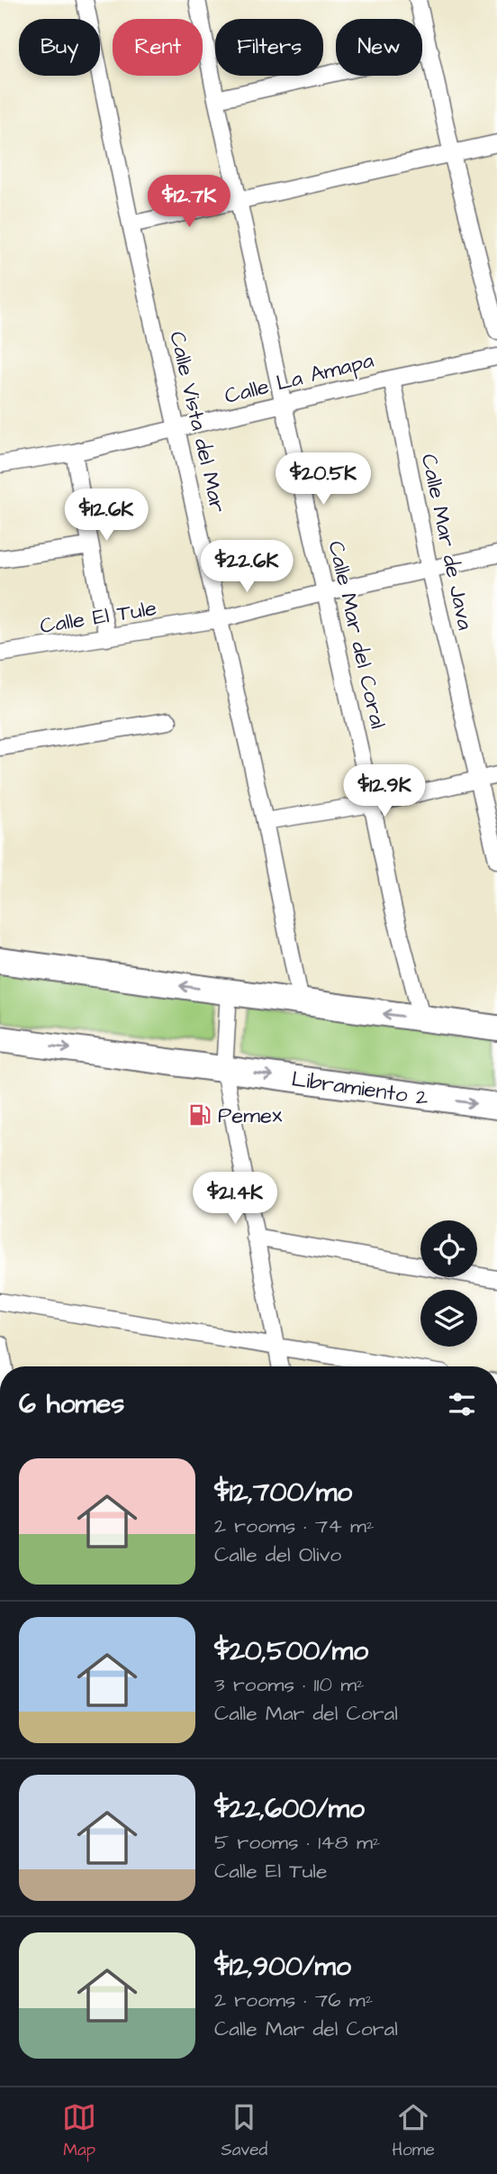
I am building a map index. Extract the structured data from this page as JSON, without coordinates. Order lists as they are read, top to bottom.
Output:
{
  "streets": {
    "main road": ["Libramiento 2"],
    "street": [
      "Calle La Amapa",
      "Calle Vista del Mar",
      "Calle Mar de Java",
      "Calle El Tule",
      "Calle Mar del Coral"
    ]
  },
  "crossings": [
    ["Calle La Amapa", "Calle Vista del Mar"],
    ["Calle La Amapa", "Calle Mar de Java"],
    ["Calle La Amapa", "Calle Mar del Coral"],
    ["Calle Vista del Mar", "Calle El Tule"],
    ["Calle Mar de Java", "Calle El Tule"],
    ["Calle El Tule", "Calle Mar del Coral"]
  ],
  "places": {
    "fuel station": ["Pemex"]
  },
  "page": {
    "chip": [
      "Buy",
      "Rent",
      "Filters",
      "New"
    ],
    "price": [
      "$12.7K",
      "$20.5K",
      "$12.6K",
      "$22.6K",
      "$12.9K",
      "$21.4K"
    ],
    "heading": "6 homes",
    "list": [
      {
        "name": "$12,700/mo",
        "note": "2 rooms · 74 m² · Calle del Olivo"
      },
      {
        "name": "$20,500/mo",
        "note": "3 rooms · 110 m² · Calle Mar del Coral"
      },
      {
        "name": "$22,600/mo",
        "note": "5 rooms · 148 m² · Calle El Tule"
      },
      {
        "name": "$12,900/mo",
        "note": "2 rooms · 76 m² · Calle Mar del Coral"
      }
    ],
    "tabs": ["Map", "Saved", "Home"]
  }
}
